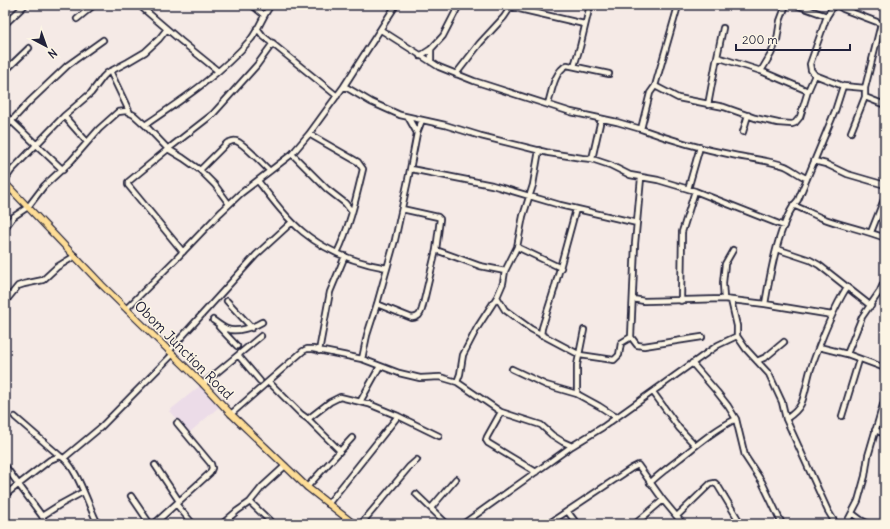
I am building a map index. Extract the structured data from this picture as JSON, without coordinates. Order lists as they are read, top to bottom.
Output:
{
  "streets": {
    "main road": ["Obom Junction Road"]
  },
  "scale_bar": "200 m",
  "north": "bottom right"
}
